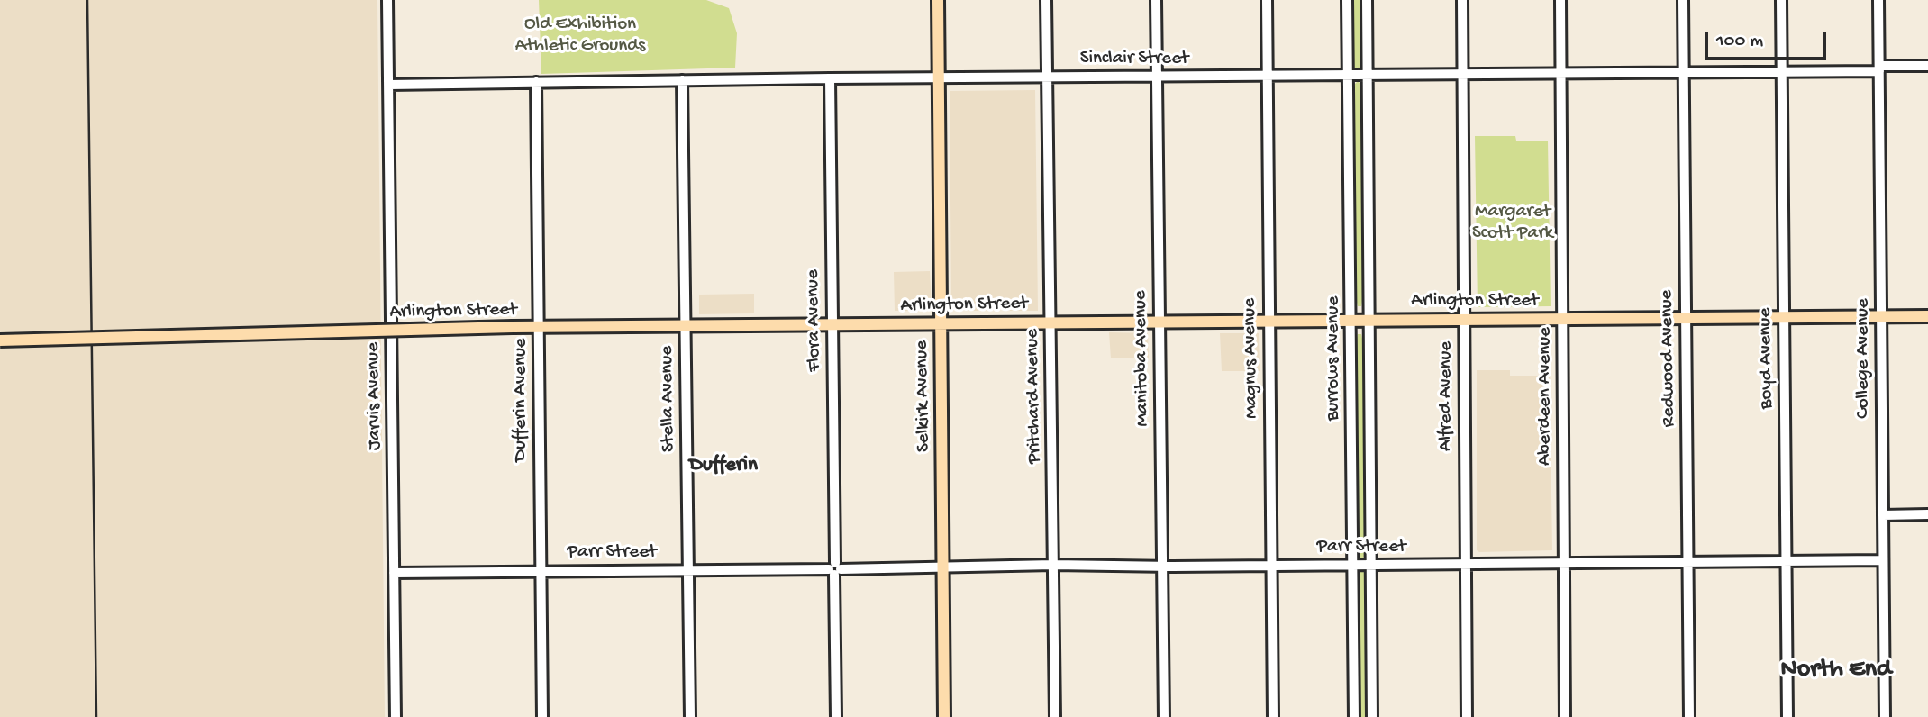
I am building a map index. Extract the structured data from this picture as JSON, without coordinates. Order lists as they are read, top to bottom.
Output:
{
  "streets": {
    "main road": ["Arlington Street", "Selkirk Avenue"],
    "street": [
      "Sinclair Street",
      "Flora Avenue",
      "Manitoba Avenue",
      "Magnus Avenue",
      "Burrows Avenue",
      "Redwood Avenue",
      "Boyd Avenue",
      "College Avenue",
      "Jarvis Avenue",
      "Pritchard Avenue",
      "Alfred Avenue",
      "Aberdeen Avenue",
      "Stella Avenue",
      "Dufferin Avenue",
      "Parr Street"
    ]
  },
  "crossings": [
    ["Sinclair Street", "Flora Avenue"],
    ["Sinclair Street", "Manitoba Avenue"],
    ["Sinclair Street", "Magnus Avenue"],
    ["Sinclair Street", "Burrows Avenue"],
    ["Sinclair Street", "Redwood Avenue"],
    ["Sinclair Street", "Boyd Avenue"],
    ["Sinclair Street", "College Avenue"],
    ["Sinclair Street", "Jarvis Avenue"],
    ["Sinclair Street", "Selkirk Avenue"],
    ["Sinclair Street", "Pritchard Avenue"],
    ["Sinclair Street", "Alfred Avenue"],
    ["Sinclair Street", "Aberdeen Avenue"],
    ["Sinclair Street", "Stella Avenue"],
    ["Sinclair Street", "Dufferin Avenue"],
    ["Arlington Street", "Flora Avenue"],
    ["Arlington Street", "Manitoba Avenue"],
    ["Arlington Street", "Magnus Avenue"],
    ["Arlington Street", "Burrows Avenue"],
    ["Arlington Street", "Redwood Avenue"],
    ["Arlington Street", "Boyd Avenue"],
    ["Arlington Street", "College Avenue"],
    ["Arlington Street", "Selkirk Avenue"],
    ["Arlington Street", "Pritchard Avenue"],
    ["Arlington Street", "Alfred Avenue"],
    ["Arlington Street", "Aberdeen Avenue"],
    ["Arlington Street", "Stella Avenue"],
    ["Arlington Street", "Dufferin Avenue"],
    ["Flora Avenue", "Parr Street"],
    ["Manitoba Avenue", "Parr Street"],
    ["Magnus Avenue", "Parr Street"],
    ["Burrows Avenue", "Parr Street"],
    ["Redwood Avenue", "Parr Street"],
    ["Boyd Avenue", "Parr Street"],
    ["College Avenue", "Parr Street"],
    ["Jarvis Avenue", "Parr Street"],
    ["Selkirk Avenue", "Parr Street"],
    ["Pritchard Avenue", "Parr Street"],
    ["Alfred Avenue", "Parr Street"],
    ["Aberdeen Avenue", "Parr Street"],
    ["Stella Avenue", "Parr Street"],
    ["Dufferin Avenue", "Parr Street"]
  ],
  "districts": ["Dufferin", "North End"],
  "parks": ["Old Exhibition Athletic Grounds", "Margaret Scott Park"],
  "scale_bar": "100 m"
}
